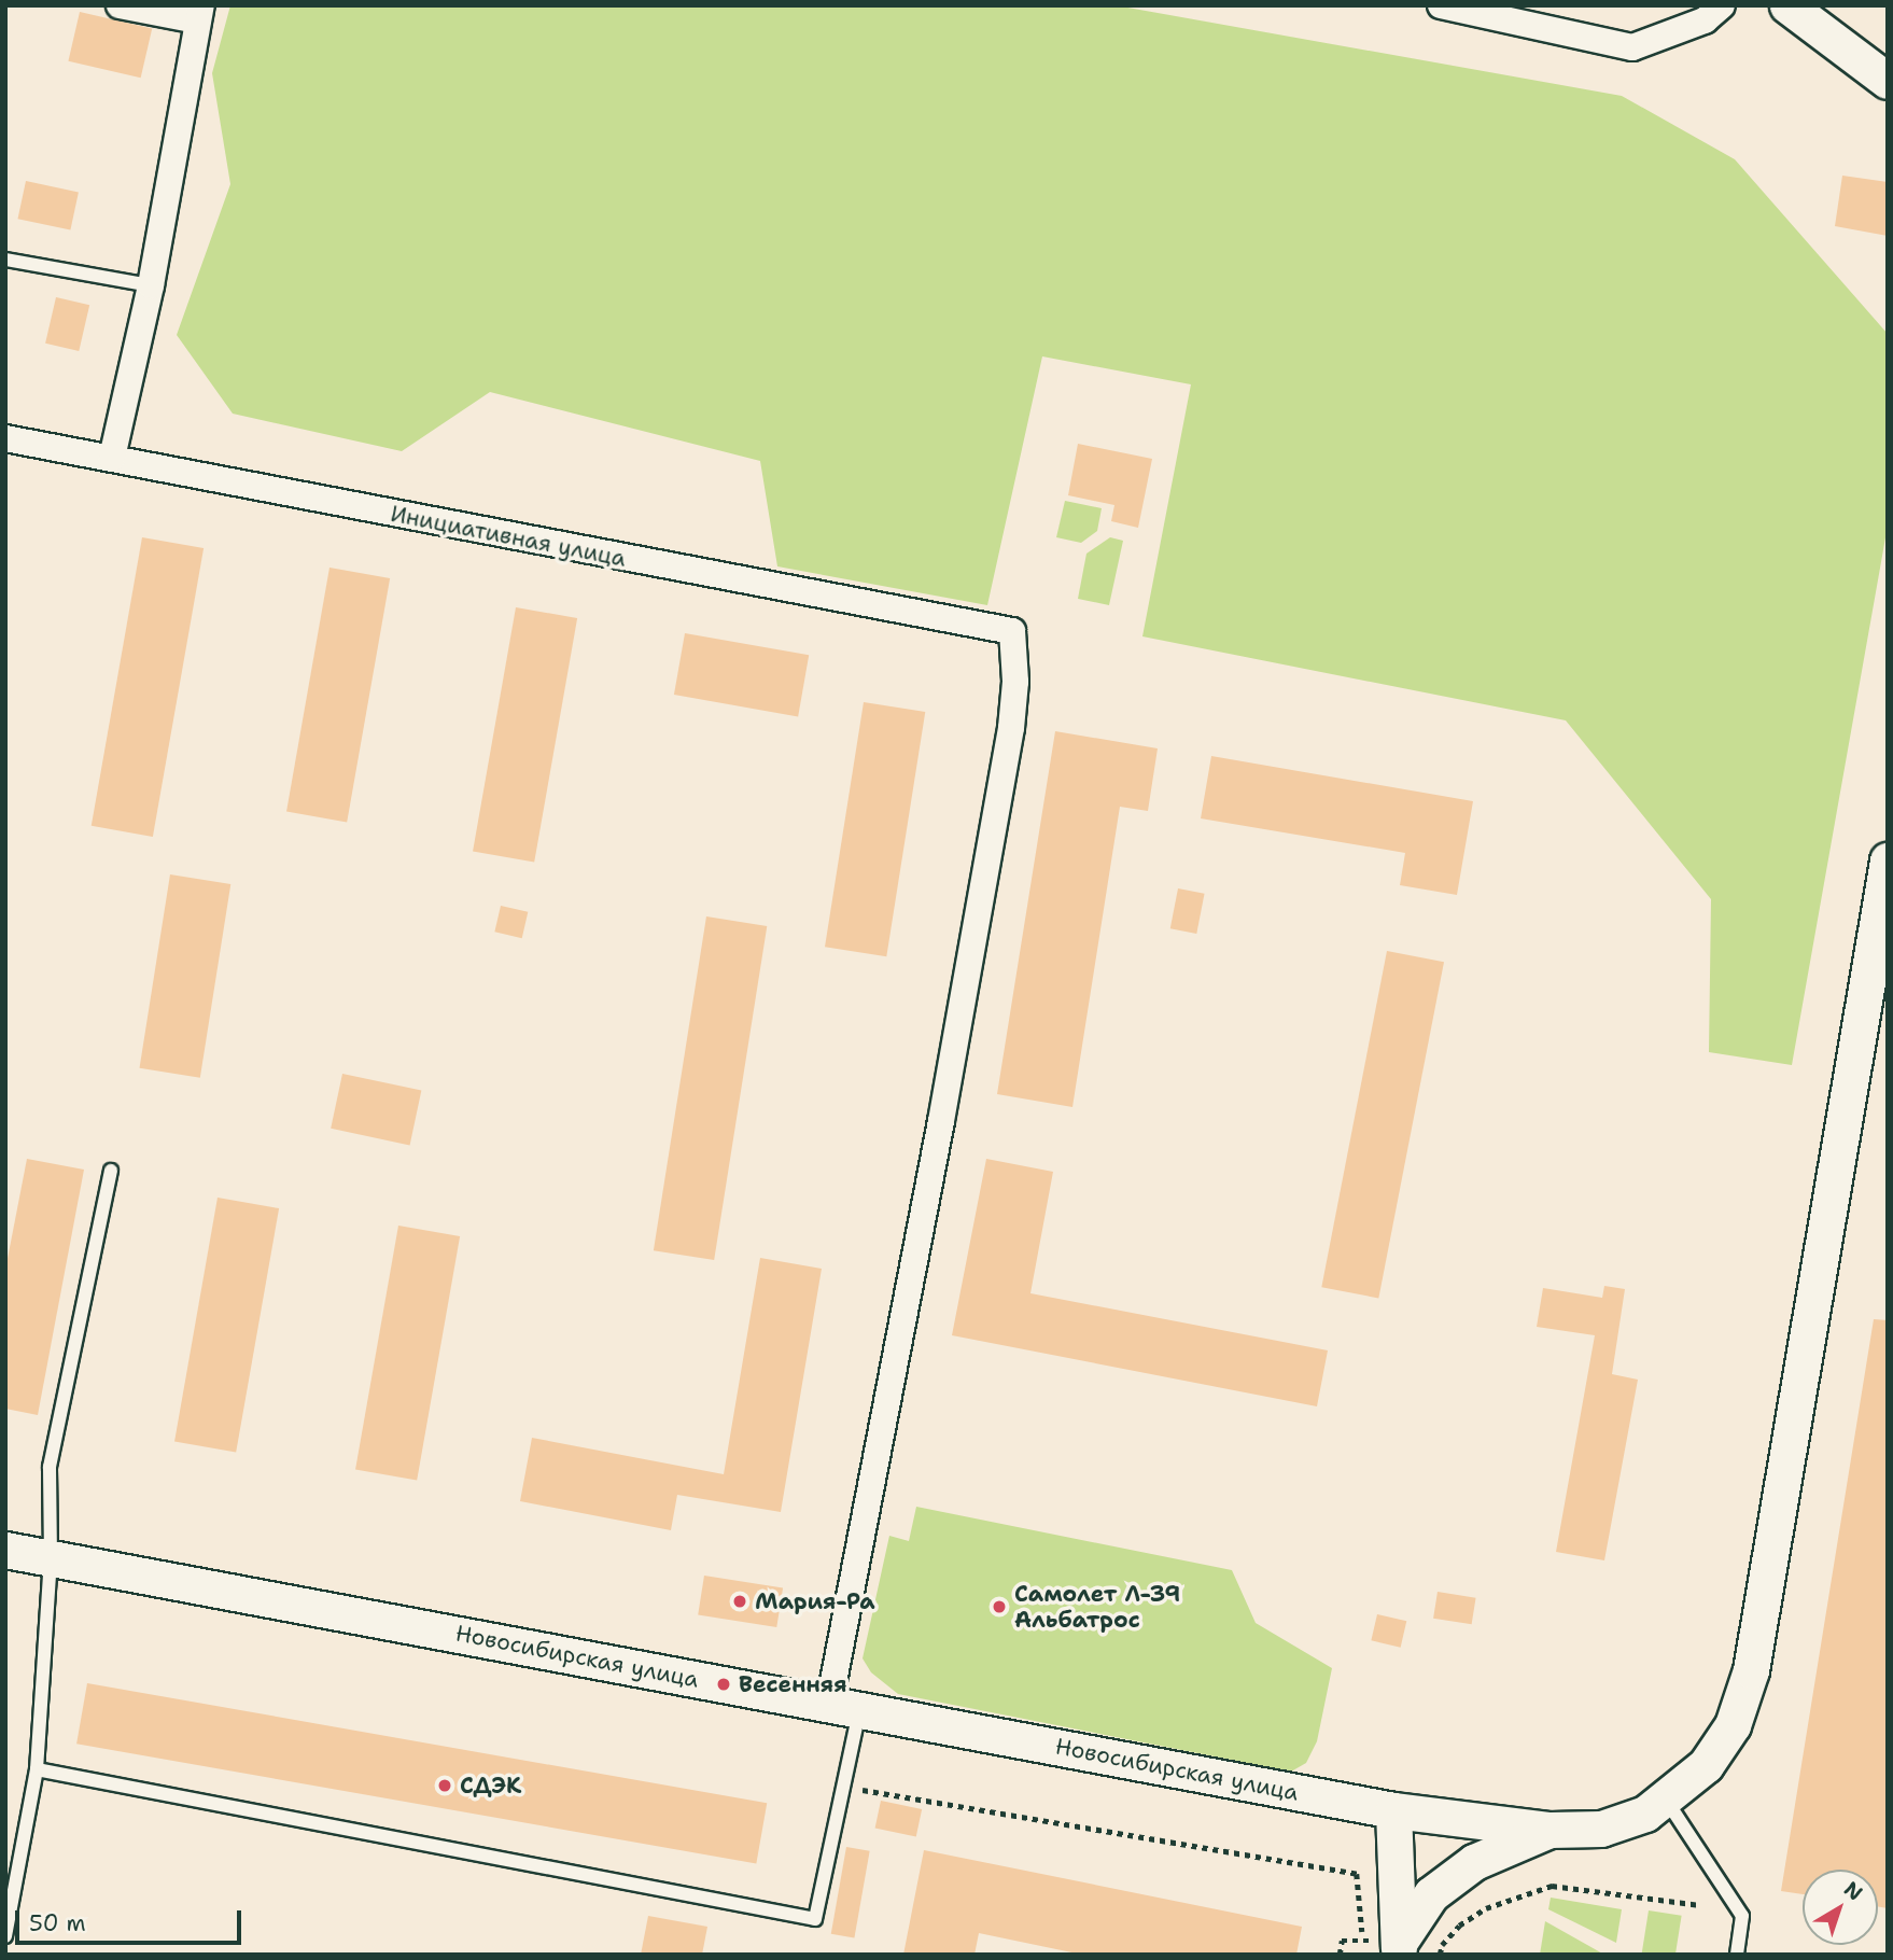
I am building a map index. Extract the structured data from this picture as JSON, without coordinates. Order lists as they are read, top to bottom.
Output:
{
  "streets": {
    "main road": ["Новосибирская улица"],
    "street": ["Инициативная улица"]
  },
  "crossings": [
    ["Инициативная улица", "Новосибирская улица"]
  ],
  "places": [
    "Мария-Ра",
    "Самолет Л-39 Альбатрос",
    "Весенняя",
    "СДЭК"
  ],
  "scale_bar": "50 m",
  "north": "top right"
}
